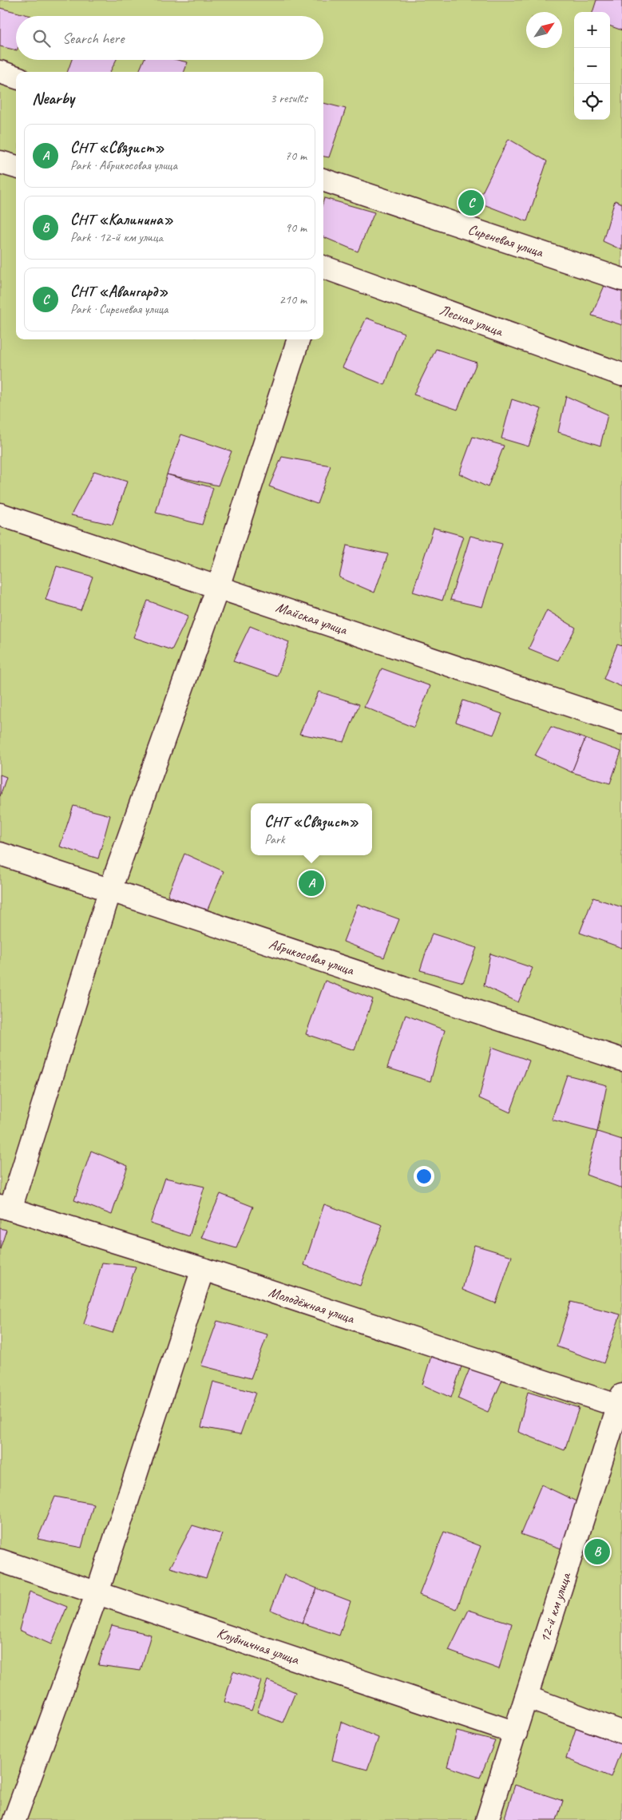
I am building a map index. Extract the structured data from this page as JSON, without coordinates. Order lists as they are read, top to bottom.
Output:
{
  "streets": {
    "street": [
      "Сиреневая улица",
      "Лесная улица",
      "Майская улица",
      "Абрикосовая улица",
      "Молодёжная улица",
      "12-й км улица",
      "Клубничная улица"
    ]
  },
  "crossings": [
    ["Молодёжная улица", "12-й км улица"],
    ["12-й км улица", "Клубничная улица"]
  ],
  "north": "top right",
  "page": {
    "map_buttons": ["+", "−"],
    "search": "Search here",
    "heading": ["Nearby", "3 results"],
    "list": [
      {
        "mark": "A",
        "name": "СНТ «Связист»",
        "note": "Park · Абрикосовая улица",
        "value": "70 m"
      },
      {
        "mark": "B",
        "name": "СНТ «Калинина»",
        "note": "Park · 12-й км улица",
        "value": "90 m"
      },
      {
        "mark": "C",
        "name": "СНТ «Авангард»",
        "note": "Park · Сиреневая улица",
        "value": "210 m"
      }
    ],
    "pins": ["C", "A", "B"],
    "popup": ["СНТ «Связист»", "Park"]
  }
}
